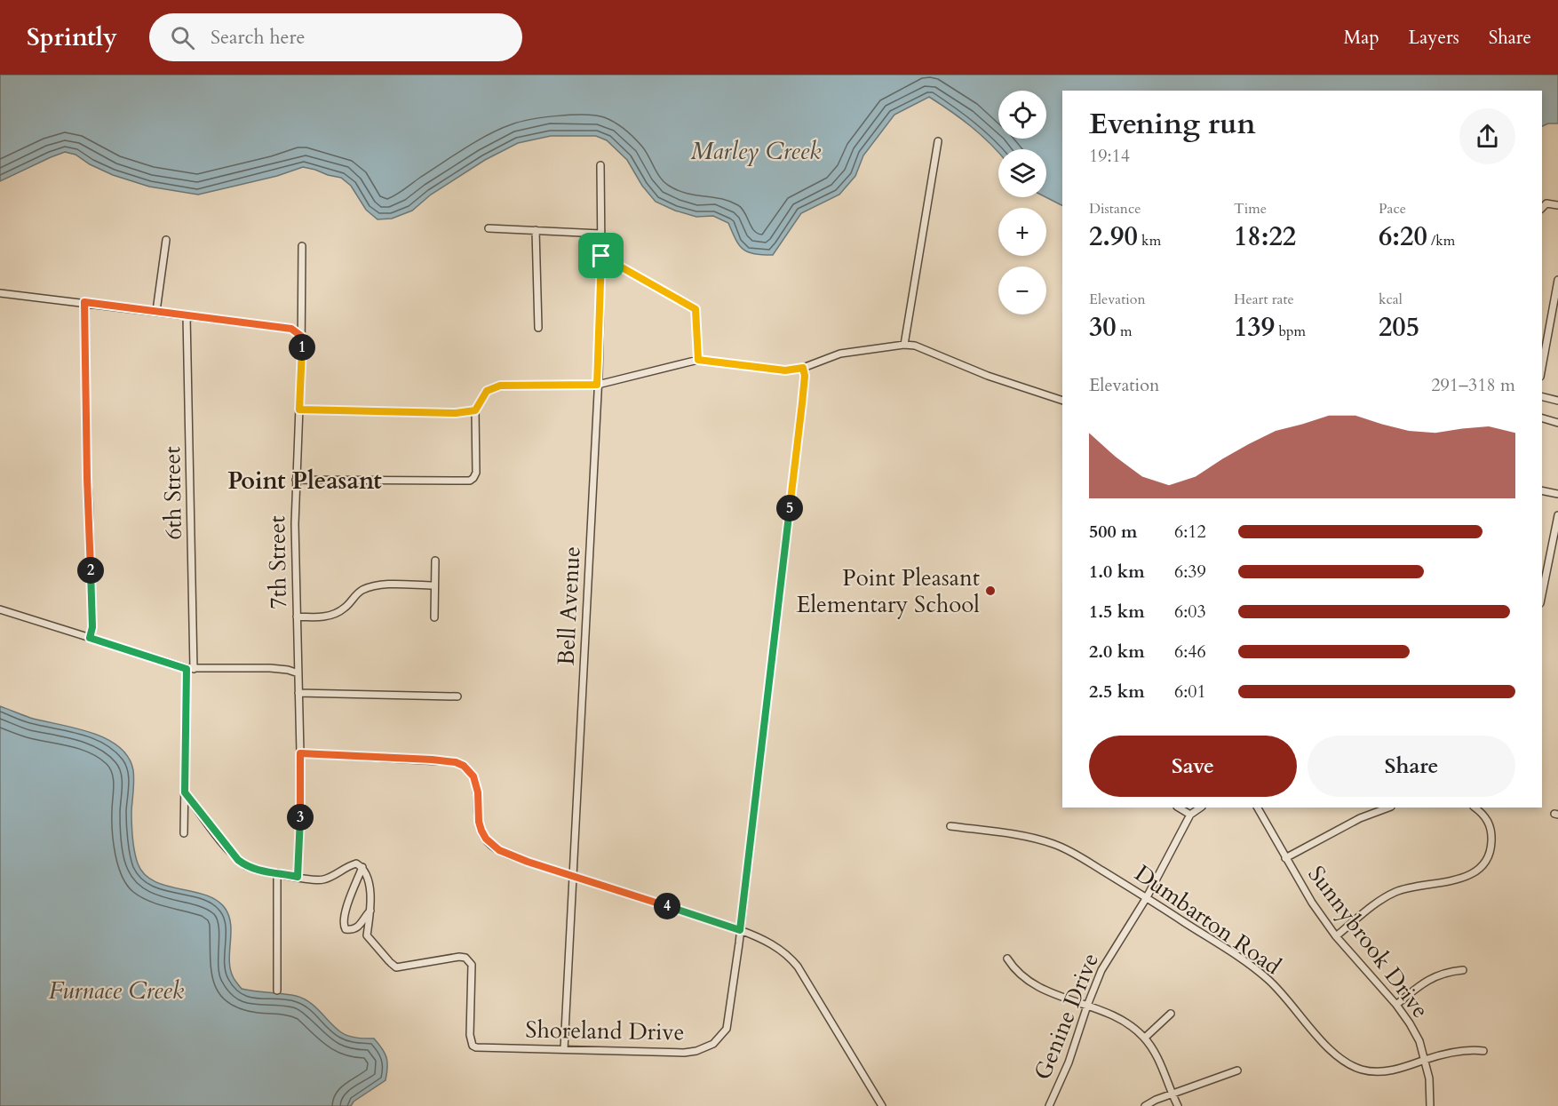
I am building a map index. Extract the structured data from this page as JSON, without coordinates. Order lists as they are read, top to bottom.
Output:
{
  "streets": {
    "street": [
      "6th Street",
      "7th Street",
      "Bell Avenue",
      "Dumbarton Road",
      "Sunnybrook Drive",
      "Genine Drive",
      "Shoreland Drive"
    ]
  },
  "crossings": [
    ["Bell Avenue", "Shoreland Drive"],
    ["Dumbarton Road", "Sunnybrook Drive"],
    ["Dumbarton Road", "Genine Drive"]
  ],
  "districts": ["Point Pleasant"],
  "water": ["Marley Creek", "Furnace Creek"],
  "places": ["Point Pleasant Elementary School"],
  "page": {
    "header": "Sprintly",
    "search": "Search here",
    "nav": ["Map", "Layers", "Share"],
    "map_buttons": ["+", "−"],
    "heading": ["Evening run", "19:14"],
    "stats": [
      ["Distance", "2.90 km"],
      ["Time", "18:22"],
      ["Pace", "6:20 /km"],
      ["Elevation", "30 m"],
      ["Heart rate", "139 bpm"],
      ["kcal", "205"]
    ],
    "pins": [
      "1",
      "5",
      "2",
      "3",
      "4"
    ],
    "chart": ["Elevation", "291–318 m"],
    "list": [
      {
        "name": "500 m",
        "note": "6:12"
      },
      {
        "name": "1.0 km",
        "note": "6:39"
      },
      {
        "name": "1.5 km",
        "note": "6:03"
      },
      {
        "name": "2.0 km",
        "note": "6:46"
      },
      {
        "name": "2.5 km",
        "note": "6:01"
      }
    ],
    "buttons": ["Save", "Share"]
  }
}
